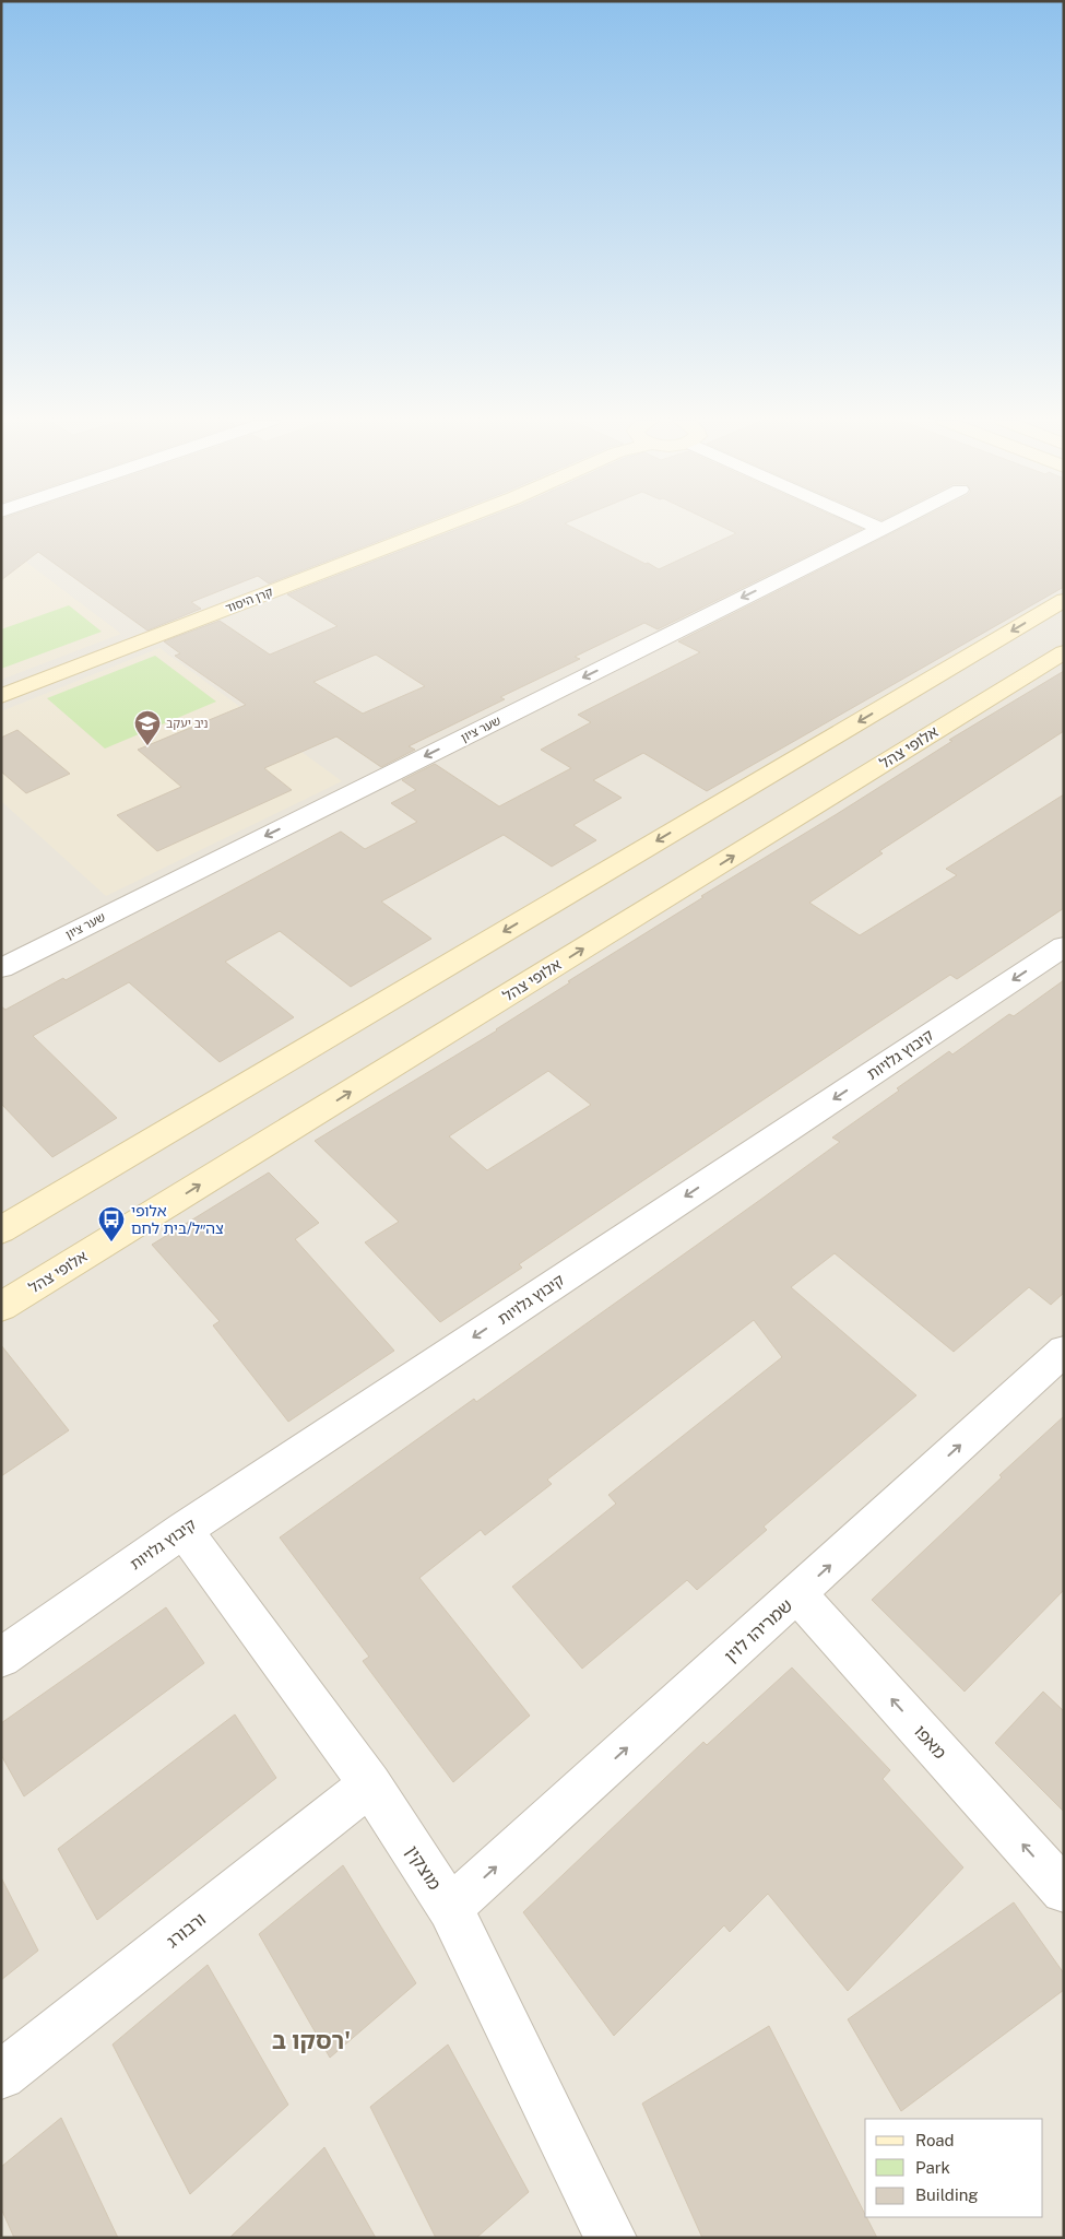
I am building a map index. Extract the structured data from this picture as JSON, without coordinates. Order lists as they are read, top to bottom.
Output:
{
  "streets": {
    "main road": ["קרן היסוד", "אלופי צהל"],
    "street": [
      "שער ציון",
      "קיבוץ גלויות",
      "שמריהו לוין",
      "מאפו",
      "מוצקין",
      "ורבורג"
    ]
  },
  "crossings": [
    ["קיבוץ גלויות", "מוצקין"],
    ["שמריהו לוין", "מאפו"],
    ["שמריהו לוין", "מוצקין"],
    ["מוצקין", "ורבורג"]
  ],
  "one_way": [
    "שער ציון",
    "קיבוץ גלויות",
    "שמריהו לוין",
    "מאפו"
  ],
  "districts": ["רסקו ב'"],
  "places": {
    "school or university": ["ניב יעקב"],
    "bus stop": ["אלופי צה״ל/בית לחם"]
  },
  "legend": ["Road", "Park", "Building"]
}
